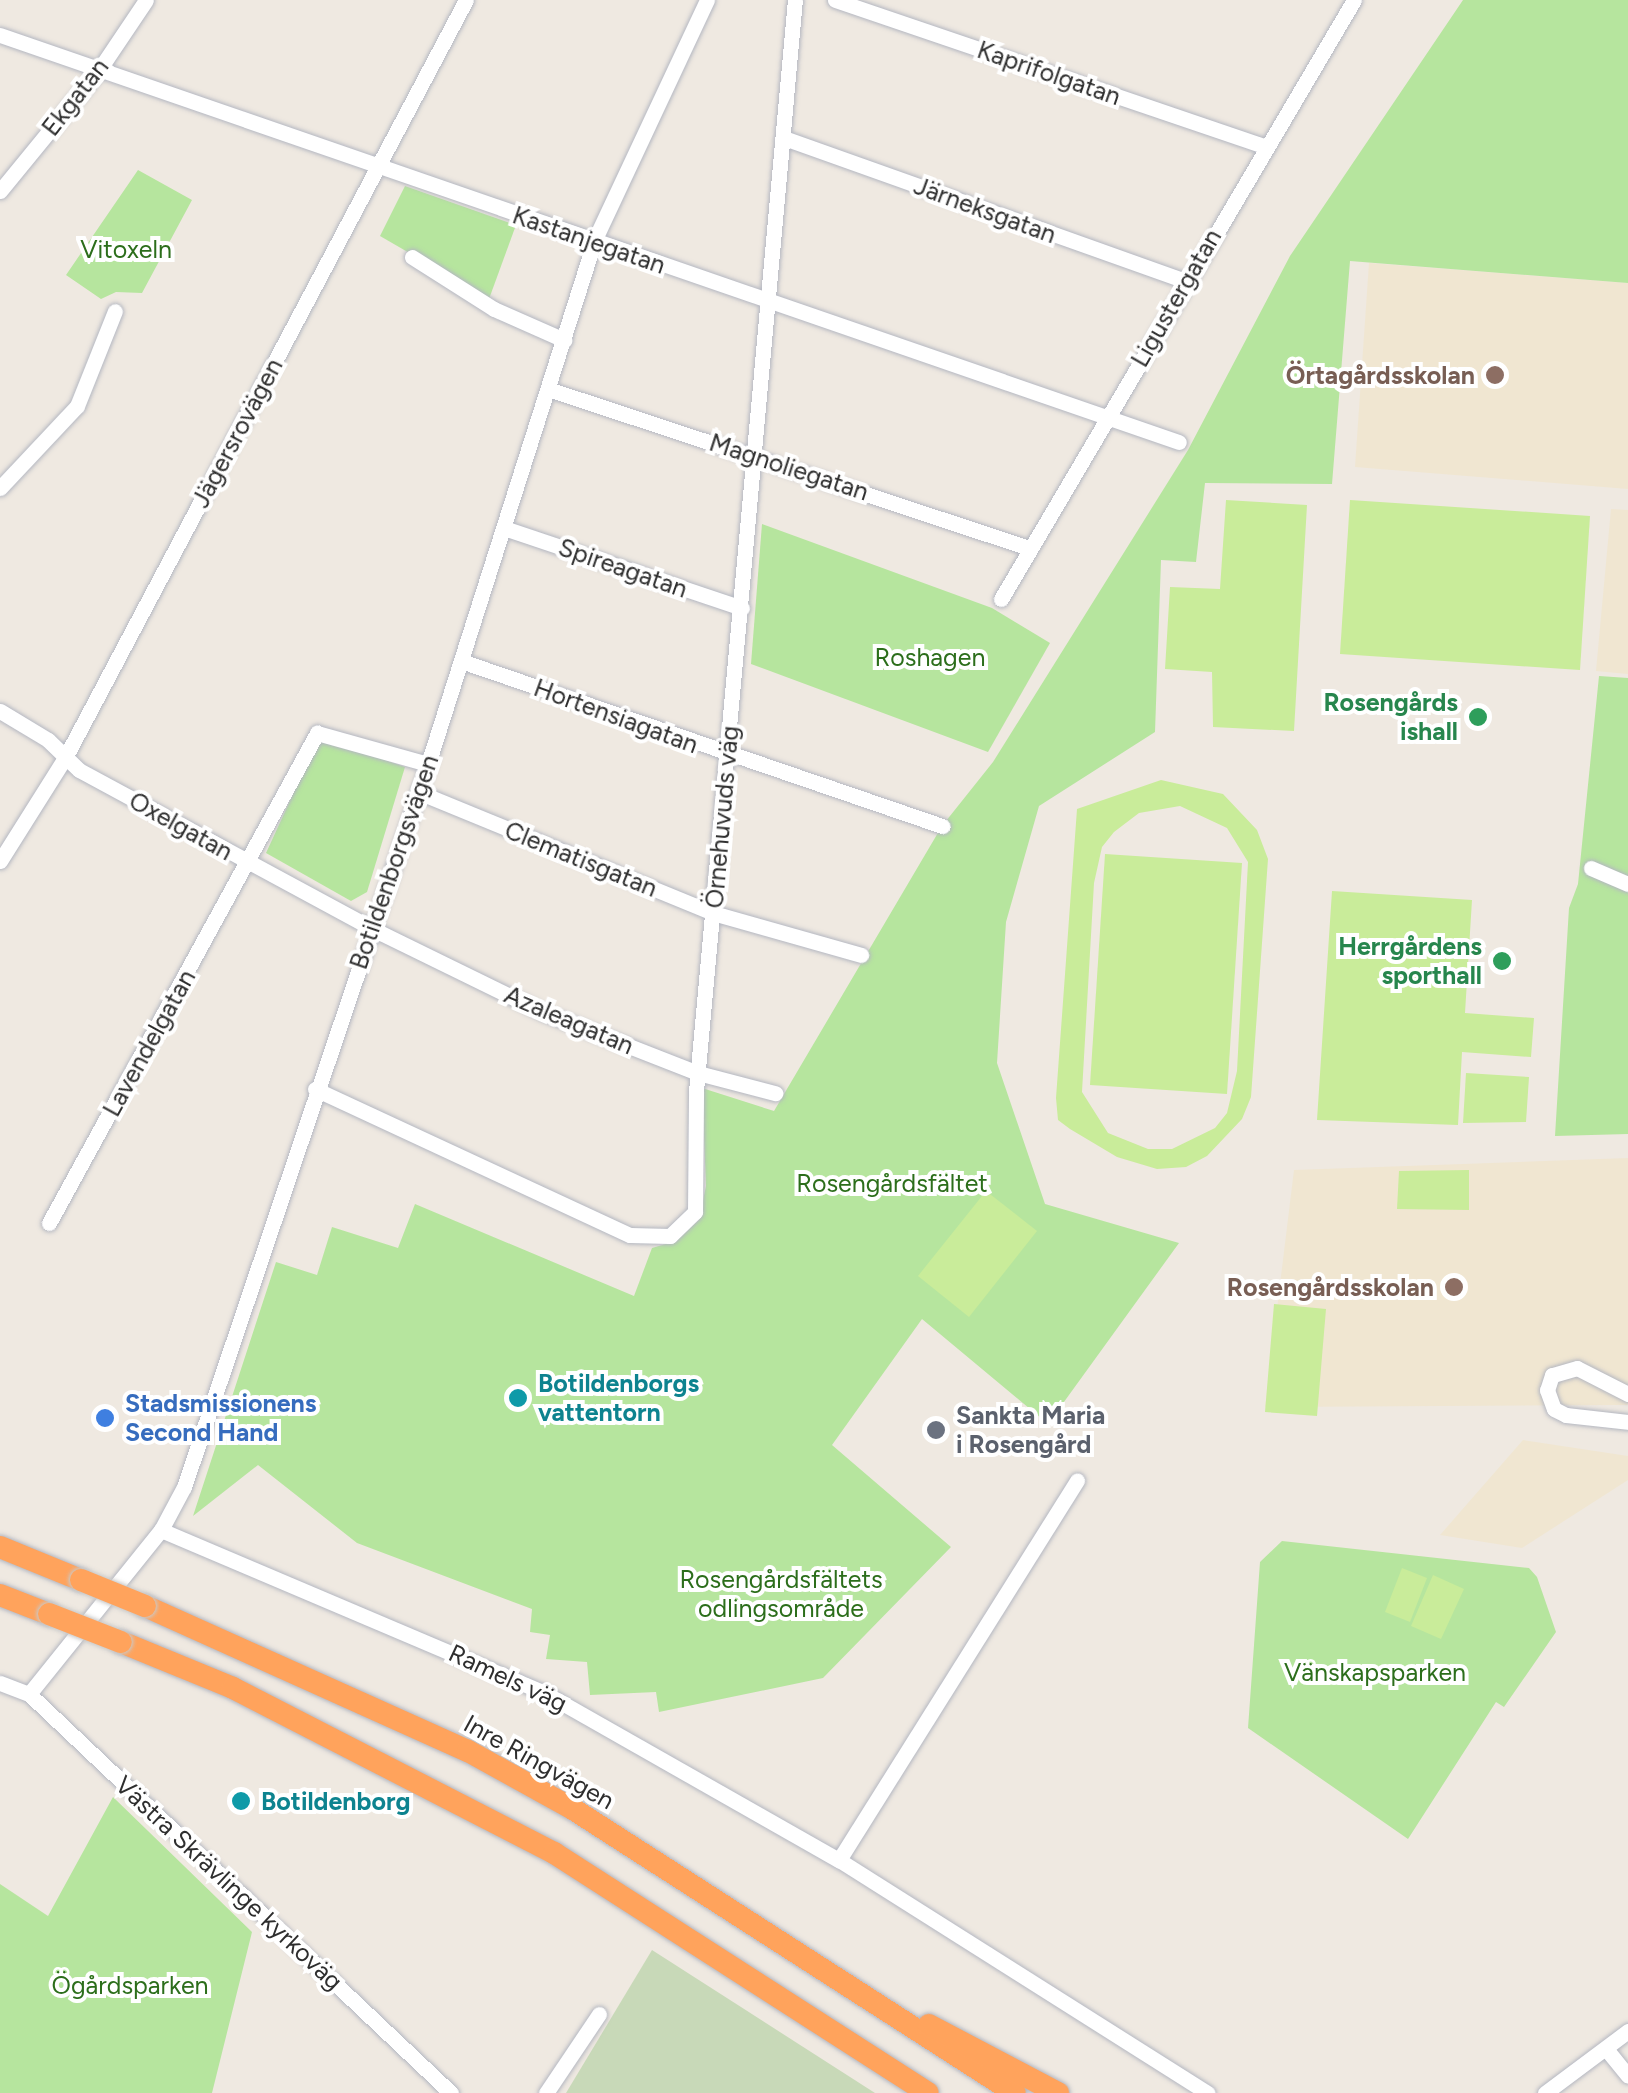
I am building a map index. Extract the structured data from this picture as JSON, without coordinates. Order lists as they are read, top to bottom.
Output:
{
  "streets": {
    "highway": ["Inre Ringvägen"],
    "street": [
      "Kaprifolgatan",
      "Ekgatan",
      "Järneksgatan",
      "Kastanjegatan",
      "Ligustergatan",
      "Jägersrovägen",
      "Magnoliegatan",
      "Spireagatan",
      "Hortensiagatan",
      "Örnehuvuds väg",
      "Oxelgatan",
      "Clematisgatan",
      "Botildenborgsvägen",
      "Azaleagatan",
      "Lavendelgatan",
      "Ramels väg",
      "Västra Skrävlinge kyrkoväg"
    ]
  },
  "crossings": [
    ["Kaprifolgatan", "Ligustergatan"],
    ["Ekgatan", "Kastanjegatan"],
    ["Järneksgatan", "Ligustergatan"],
    ["Järneksgatan", "Örnehuvuds väg"],
    ["Kastanjegatan", "Ligustergatan"],
    ["Kastanjegatan", "Jägersrovägen"],
    ["Kastanjegatan", "Örnehuvuds väg"],
    ["Kastanjegatan", "Botildenborgsvägen"],
    ["Ligustergatan", "Magnoliegatan"],
    ["Jägersrovägen", "Oxelgatan"],
    ["Magnoliegatan", "Örnehuvuds väg"],
    ["Magnoliegatan", "Botildenborgsvägen"],
    ["Spireagatan", "Örnehuvuds väg"],
    ["Spireagatan", "Botildenborgsvägen"],
    ["Hortensiagatan", "Örnehuvuds väg"],
    ["Hortensiagatan", "Botildenborgsvägen"],
    ["Örnehuvuds väg", "Clematisgatan"],
    ["Örnehuvuds väg", "Botildenborgsvägen"],
    ["Örnehuvuds väg", "Azaleagatan"],
    ["Oxelgatan", "Botildenborgsvägen"],
    ["Oxelgatan", "Azaleagatan"],
    ["Oxelgatan", "Lavendelgatan"],
    ["Clematisgatan", "Botildenborgsvägen"],
    ["Botildenborgsvägen", "Azaleagatan"],
    ["Botildenborgsvägen", "Lavendelgatan"],
    ["Botildenborgsvägen", "Ramels väg"],
    ["Botildenborgsvägen", "Västra Skrävlinge kyrkoväg"]
  ],
  "parks": [
    "Vitoxeln",
    "Roshagen",
    "Rosengårdsfältet",
    "Rosengårdsfältets odlingsområde",
    "Vänskapsparken",
    "Ögårdsparken"
  ],
  "places": [
    "Örtagårdsskolan",
    "Rosengårds ishall",
    "Herrgårdens sporthall",
    "Rosengårdsskolan",
    "Botildenborgs vattentorn",
    "Stadsmissionens Second Hand",
    "Sankta Maria i Rosengård",
    "Botildenborg"
  ]
}
